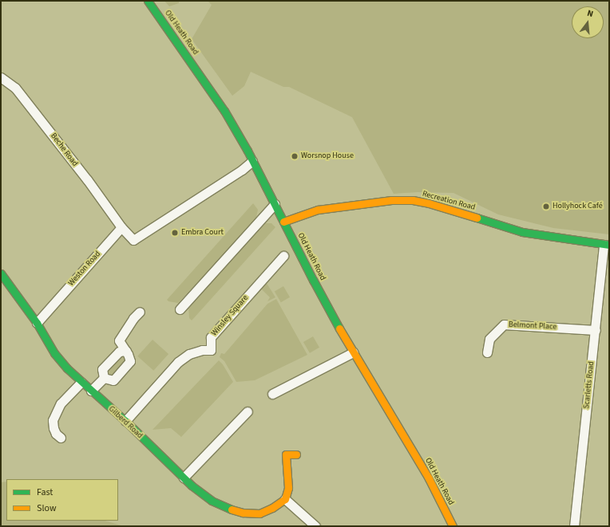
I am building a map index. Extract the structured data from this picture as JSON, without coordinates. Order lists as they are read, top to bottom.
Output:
{
  "streets": {
    "street": [
      "Old Heath Road",
      "Beche Road",
      "Recreation Road",
      "Weston Road",
      "Winsley Square",
      "Belmont Place",
      "Scarletts Road",
      "Gilberd Road"
    ]
  },
  "crossings": [
    ["Old Heath Road", "Recreation Road"],
    ["Beche Road", "Weston Road"],
    ["Recreation Road", "Scarletts Road"],
    ["Weston Road", "Gilberd Road"],
    ["Winsley Square", "Gilberd Road"],
    ["Belmont Place", "Scarletts Road"]
  ],
  "places": ["Worsnop House", "Hollyhock Café", "Embra Court"],
  "legend": ["Fast", "Slow"],
  "north": "top"
}
